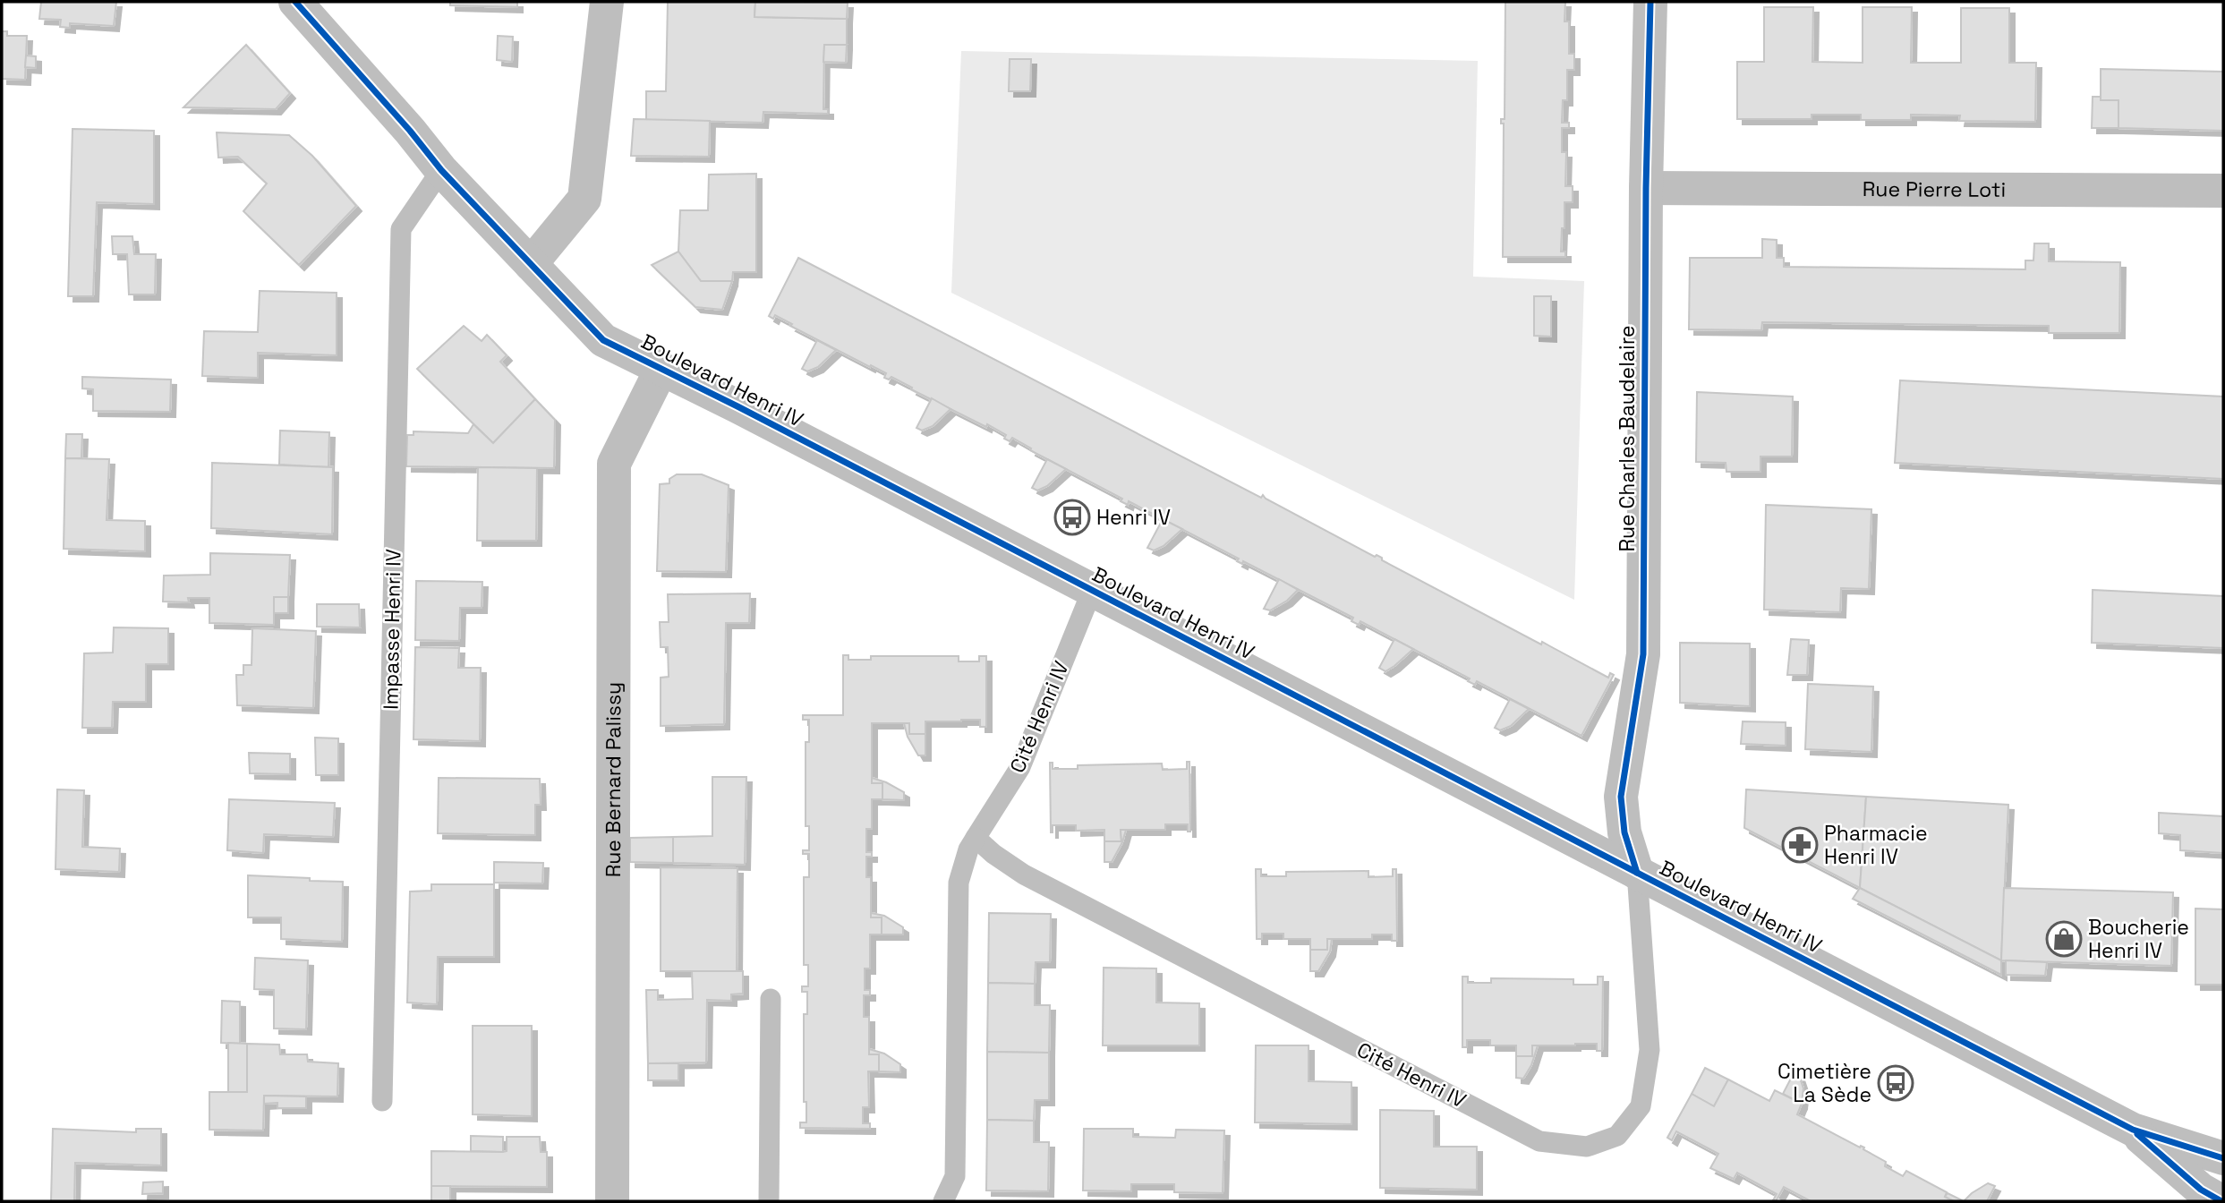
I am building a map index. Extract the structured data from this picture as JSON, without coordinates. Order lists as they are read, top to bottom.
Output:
{
  "streets": {
    "street": [
      "Rue Pierre Loti",
      "Boulevard Henri IV",
      "Rue Charles Baudelaire",
      "Rue Bernard Palissy"
    ],
    "lane": ["Impasse Henri IV", "Cité Henri IV"]
  },
  "crossings": [
    ["Rue Pierre Loti", "Rue Charles Baudelaire"],
    ["Boulevard Henri IV", "Rue Charles Baudelaire"],
    ["Boulevard Henri IV", "Impasse Henri IV"],
    ["Boulevard Henri IV", "Cité Henri IV"],
    ["Boulevard Henri IV", "Rue Bernard Palissy"],
    ["Rue Charles Baudelaire", "Cité Henri IV"]
  ],
  "places": {
    "bus stop": ["Henri IV", "Cimetière La Sède"],
    "pharmacy": ["Pharmacie Henri IV"],
    "shop": ["Boucherie Henri IV"]
  }
}
